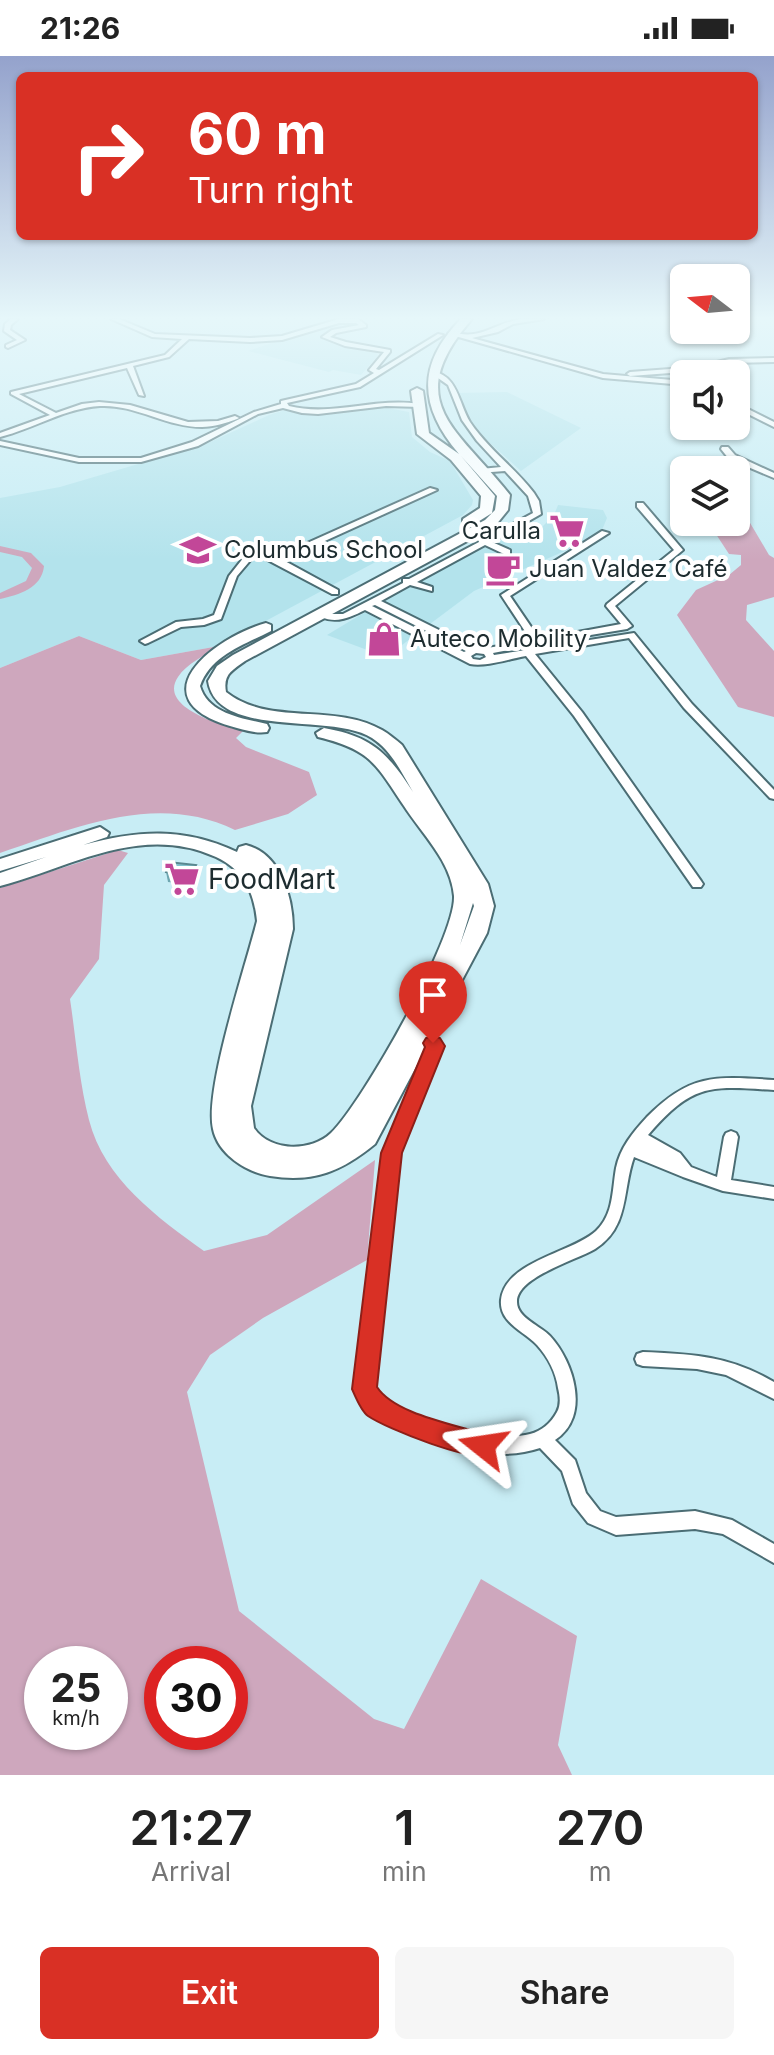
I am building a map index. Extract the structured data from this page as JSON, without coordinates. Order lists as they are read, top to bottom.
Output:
{
  "places": {
    "supermarket": ["Carulla", "FoodMart"],
    "school or university": ["Columbus School"],
    "cafe": ["Juan Valdez Café"],
    "shop": ["Auteco Mobility"]
  },
  "north": "left",
  "page": {
    "status": "21:26",
    "turn": ["60 m", "Turn right"],
    "speed": "25 km/h",
    "limit": "30",
    "eta": [
      "21:27",
      "Arrival",
      "1",
      "min",
      "270",
      "m"
    ],
    "buttons": ["Exit", "Share"]
  }
}
